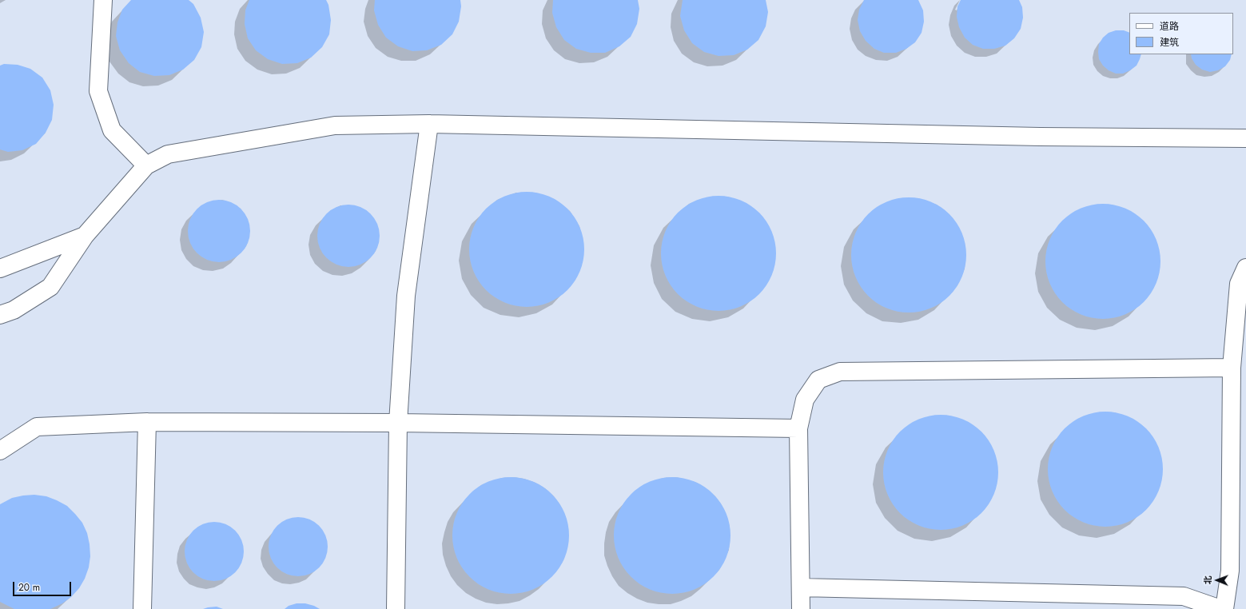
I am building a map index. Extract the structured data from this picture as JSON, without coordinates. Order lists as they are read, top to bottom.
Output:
{
  "legend": ["道路", "建筑"],
  "scale_bar": "20 m",
  "north": "left"
}
